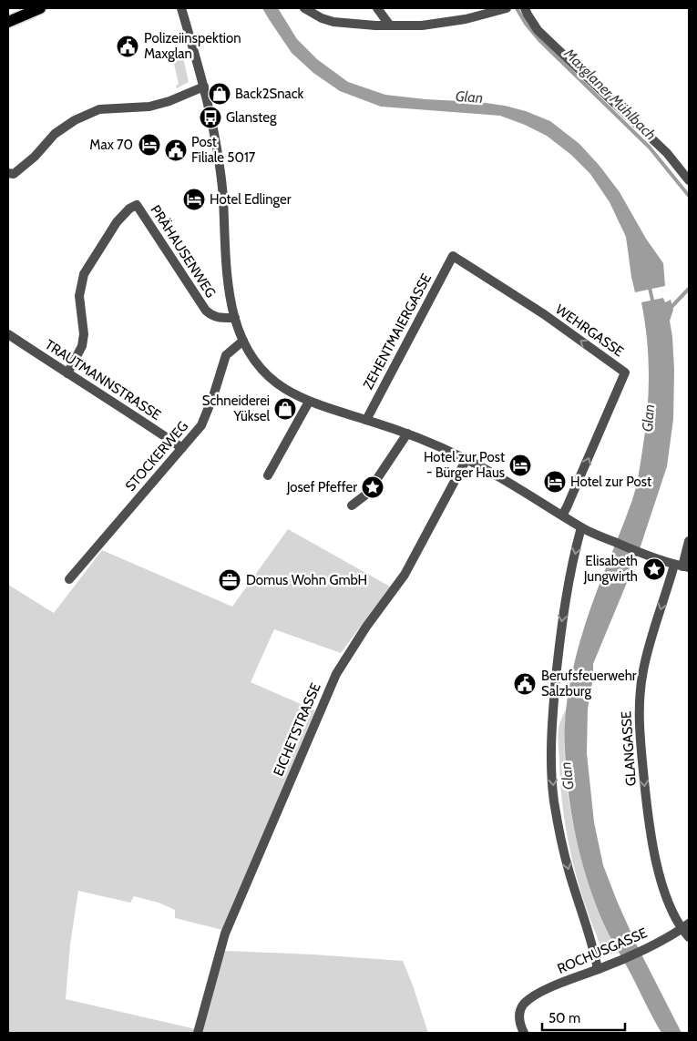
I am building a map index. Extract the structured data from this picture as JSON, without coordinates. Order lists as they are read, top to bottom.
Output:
{
  "streets": {
    "street": [
      "PRÄHAUSENWEG",
      "WEHRGASSE",
      "ZEHENTMAIERGASSE",
      "TRAUTMANNSTRASSE",
      "STOCKERWEG",
      "EICHETSTRASSE",
      "GLANGASSE",
      "ROCHUSGASSE"
    ]
  },
  "crossings": [
    ["PRÄHAUSENWEG", "TRAUTMANNSTRASSE"],
    ["WEHRGASSE", "ZEHENTMAIERGASSE"],
    ["TRAUTMANNSTRASSE", "STOCKERWEG"],
    ["GLANGASSE", "ROCHUSGASSE"]
  ],
  "one_way": ["GLANGASSE"],
  "water": ["Maxglaner Mühlbach", "Glan"],
  "places": {
    "public building": ["Polizeiinspektion Maxglan", "Post Filiale 5017", "Berufsfeuerwehr Salzburg"],
    "shop": ["Back2Snack", "Schneiderei Yüksel"],
    "bus stop": ["Glansteg"],
    "hotel": [
      "Max 70",
      "Hotel Edlinger",
      "Hotel zur Post - Bürger Haus",
      "Hotel zur Post"
    ],
    "place": ["Josef Pfeffer", "Elisabeth Jungwirth"],
    "office": ["Domus Wohn GmbH"]
  },
  "scale_bar": "50 m"
}
